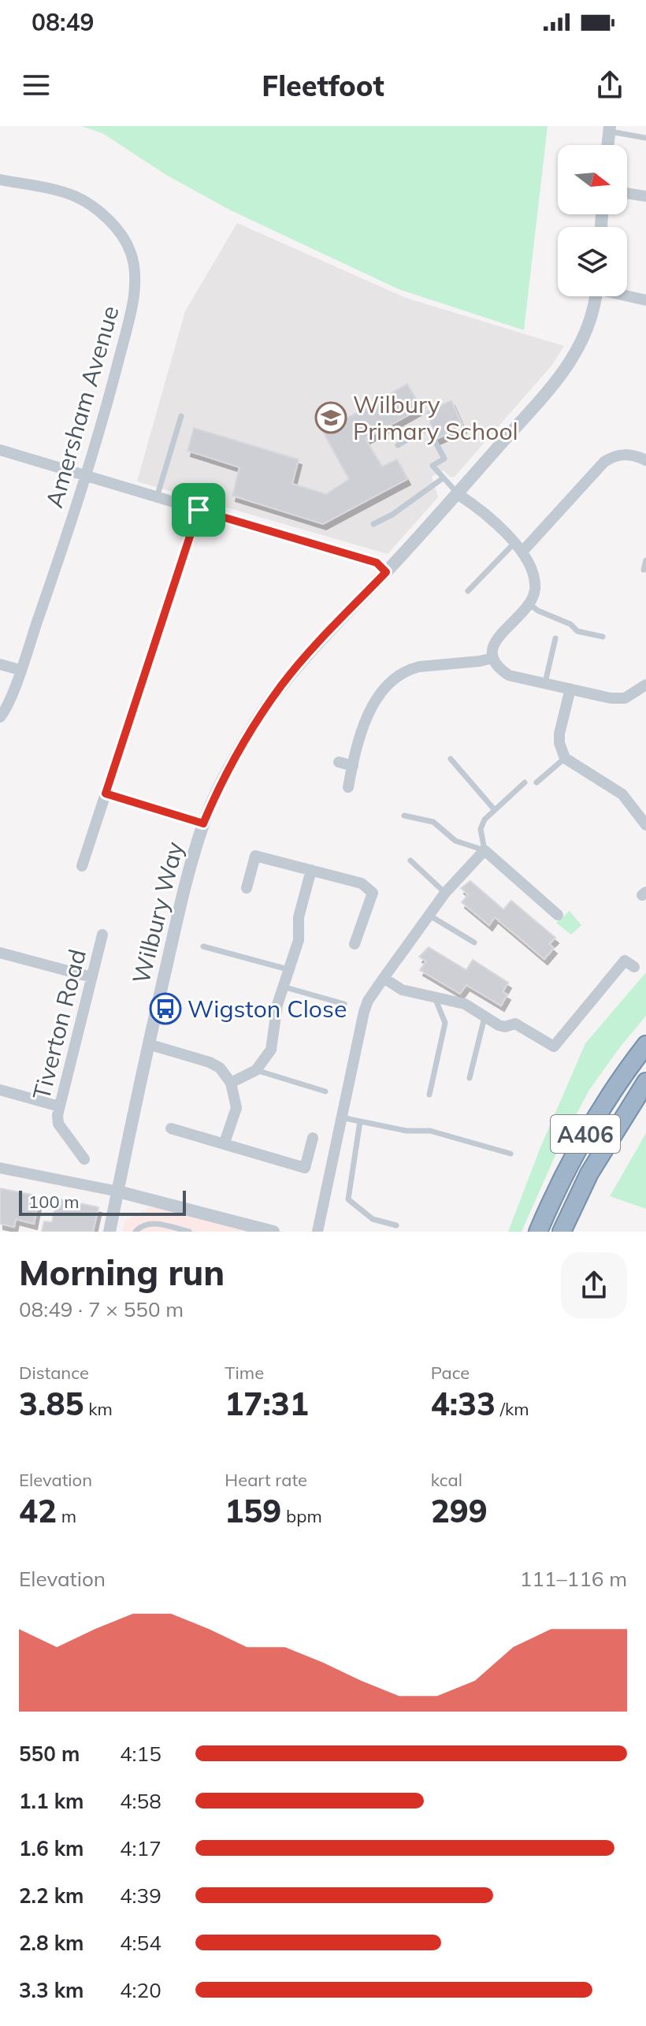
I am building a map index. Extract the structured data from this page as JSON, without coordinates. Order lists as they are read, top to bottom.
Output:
{
  "streets": {
    "highway": ["A406"],
    "street": ["Amersham Avenue", "Wilbury Way", "Tiverton Road"]
  },
  "places": {
    "school or university": ["Wilbury Primary School"],
    "bus stop": ["Wigston Close"]
  },
  "scale_bar": "100 m",
  "north": "right",
  "page": {
    "status": "08:49",
    "header": "Fleetfoot",
    "scale": "100 m",
    "heading": ["Morning run", "08:49 · 7 × 550 m"],
    "stats": [
      ["Distance", "3.85 km"],
      ["Time", "17:31"],
      ["Pace", "4:33 /km"],
      ["Elevation", "42 m"],
      ["Heart rate", "159 bpm"],
      ["kcal", "299"]
    ],
    "chart": ["Elevation", "111–116 m"],
    "list": [
      {
        "name": "550 m",
        "note": "4:15"
      },
      {
        "name": "1.1 km",
        "note": "4:58"
      },
      {
        "name": "1.6 km",
        "note": "4:17"
      },
      {
        "name": "2.2 km",
        "note": "4:39"
      },
      {
        "name": "2.8 km",
        "note": "4:54"
      },
      {
        "name": "3.3 km",
        "note": "4:20"
      }
    ]
  }
}
